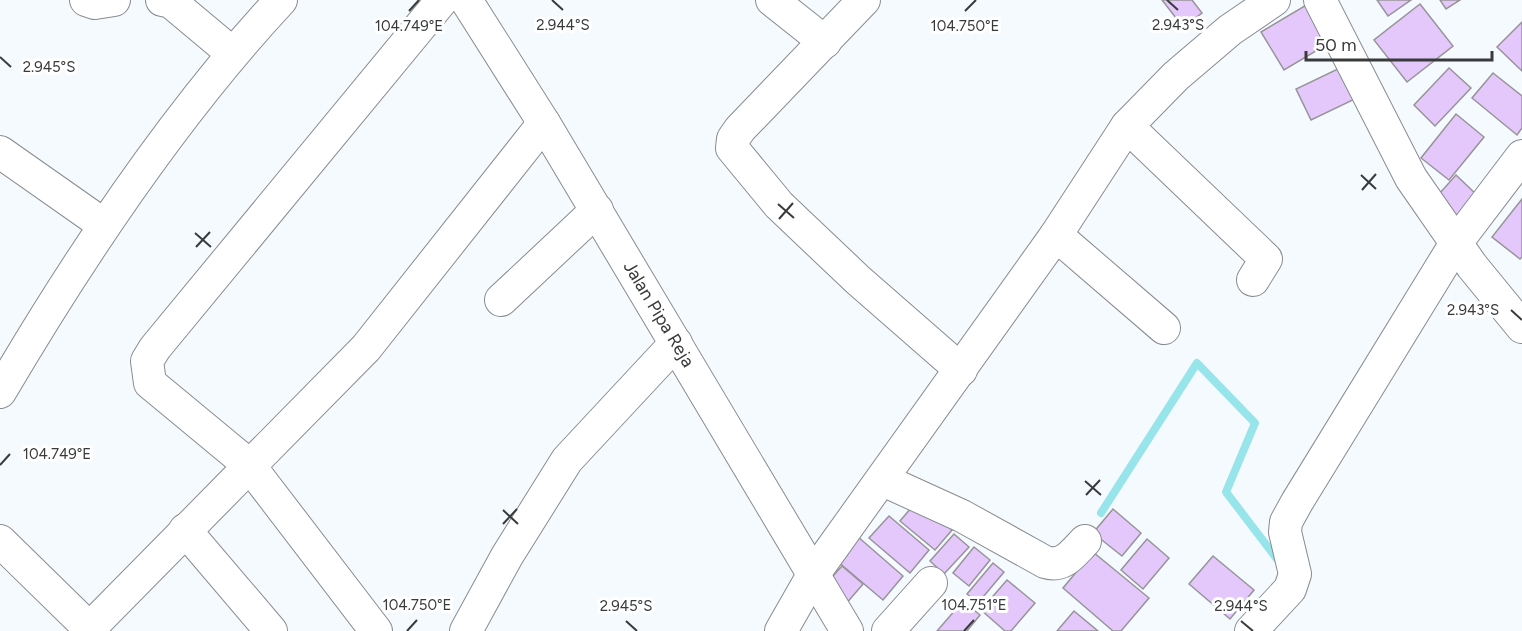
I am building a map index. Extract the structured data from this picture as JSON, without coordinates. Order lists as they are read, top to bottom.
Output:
{
  "streets": {
    "street": ["Jalan Pipa Reja"]
  },
  "scale_bar": "50 m",
  "coordinates": [
    "2.943°S",
    "2.944°S",
    "104.749°E",
    "104.750°E",
    "2.945°S",
    "104.751°E"
  ]
}
